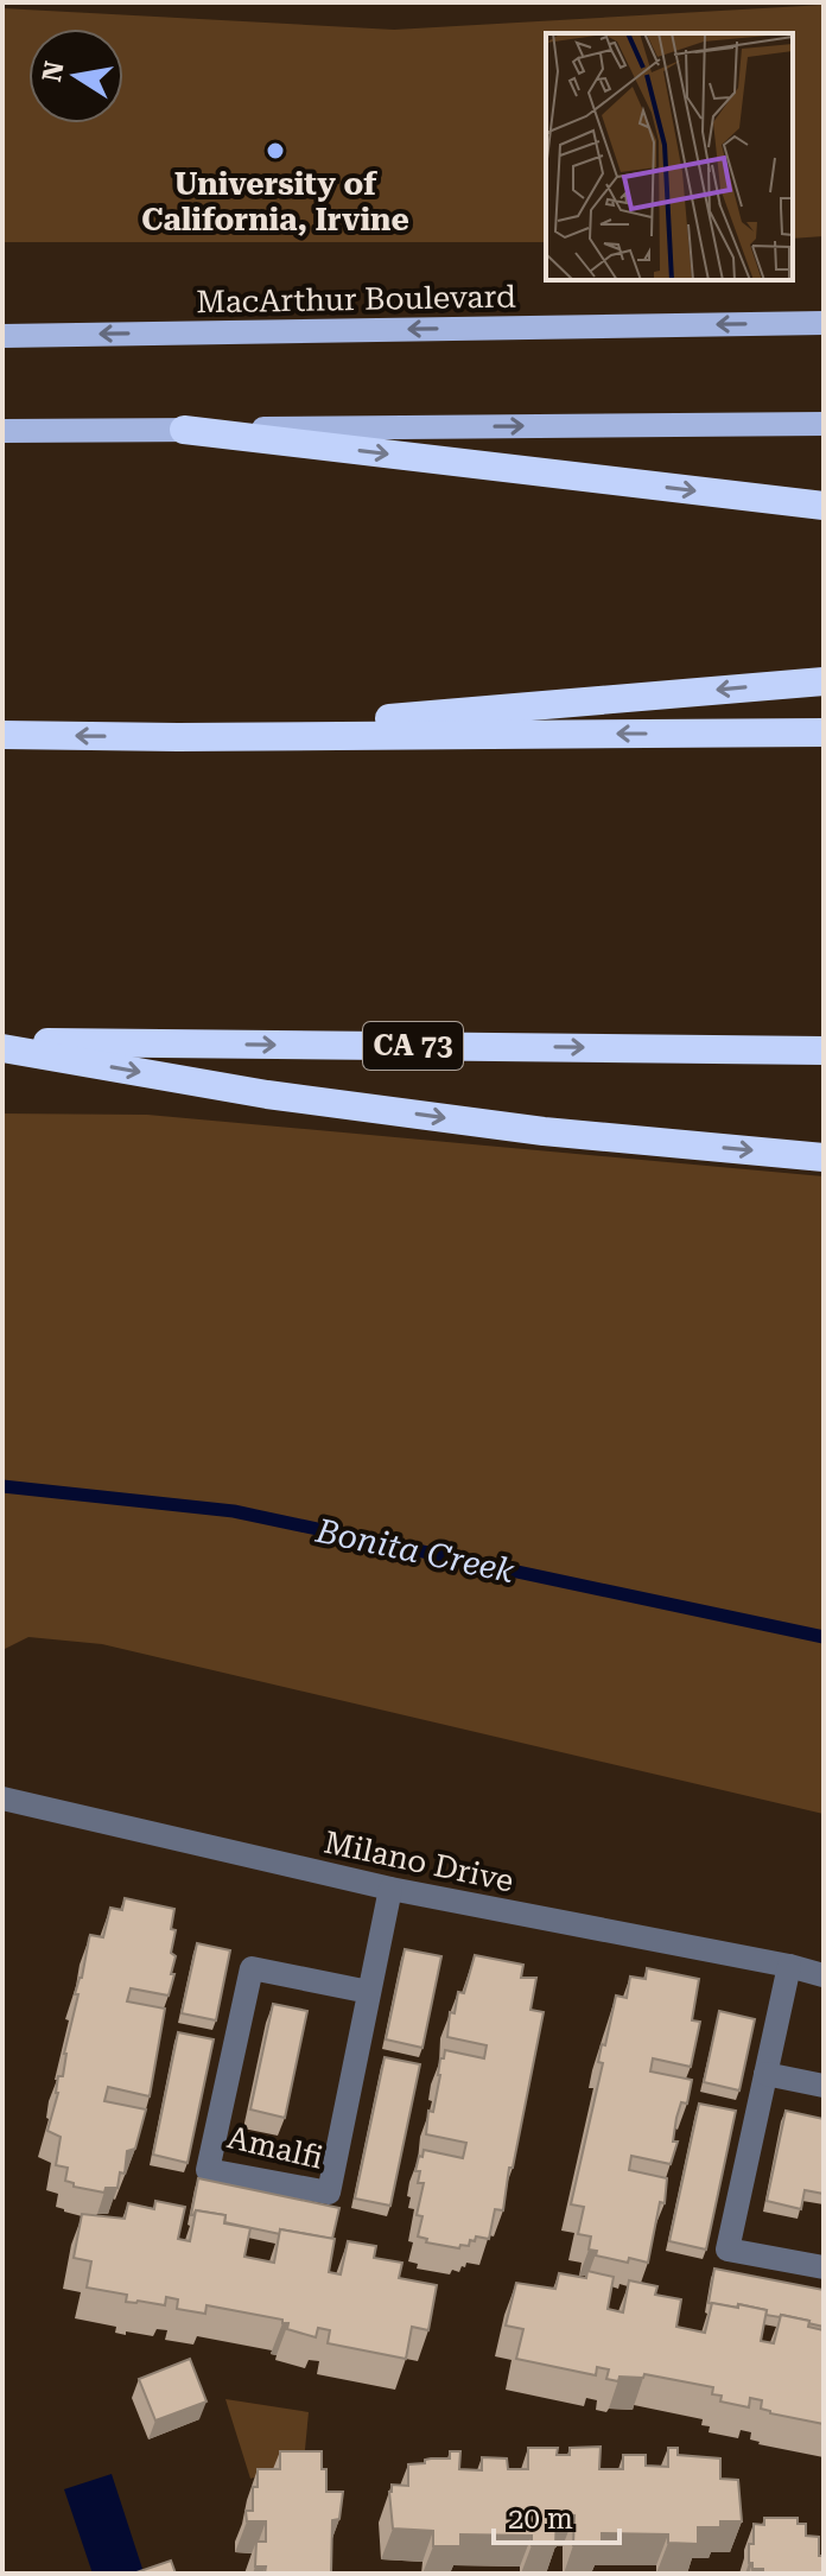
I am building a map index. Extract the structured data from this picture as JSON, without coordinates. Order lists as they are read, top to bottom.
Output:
{
  "streets": {
    "highway": ["CA 73"],
    "main road": ["MacArthur Boulevard"],
    "street": ["Milano Drive", "Amalfi"]
  },
  "crossings": [
    ["Milano Drive", "Amalfi"]
  ],
  "water": ["Bonita Creek"],
  "places": ["University of California, Irvine"],
  "scale_bar": "20 m",
  "north": "left"
}
